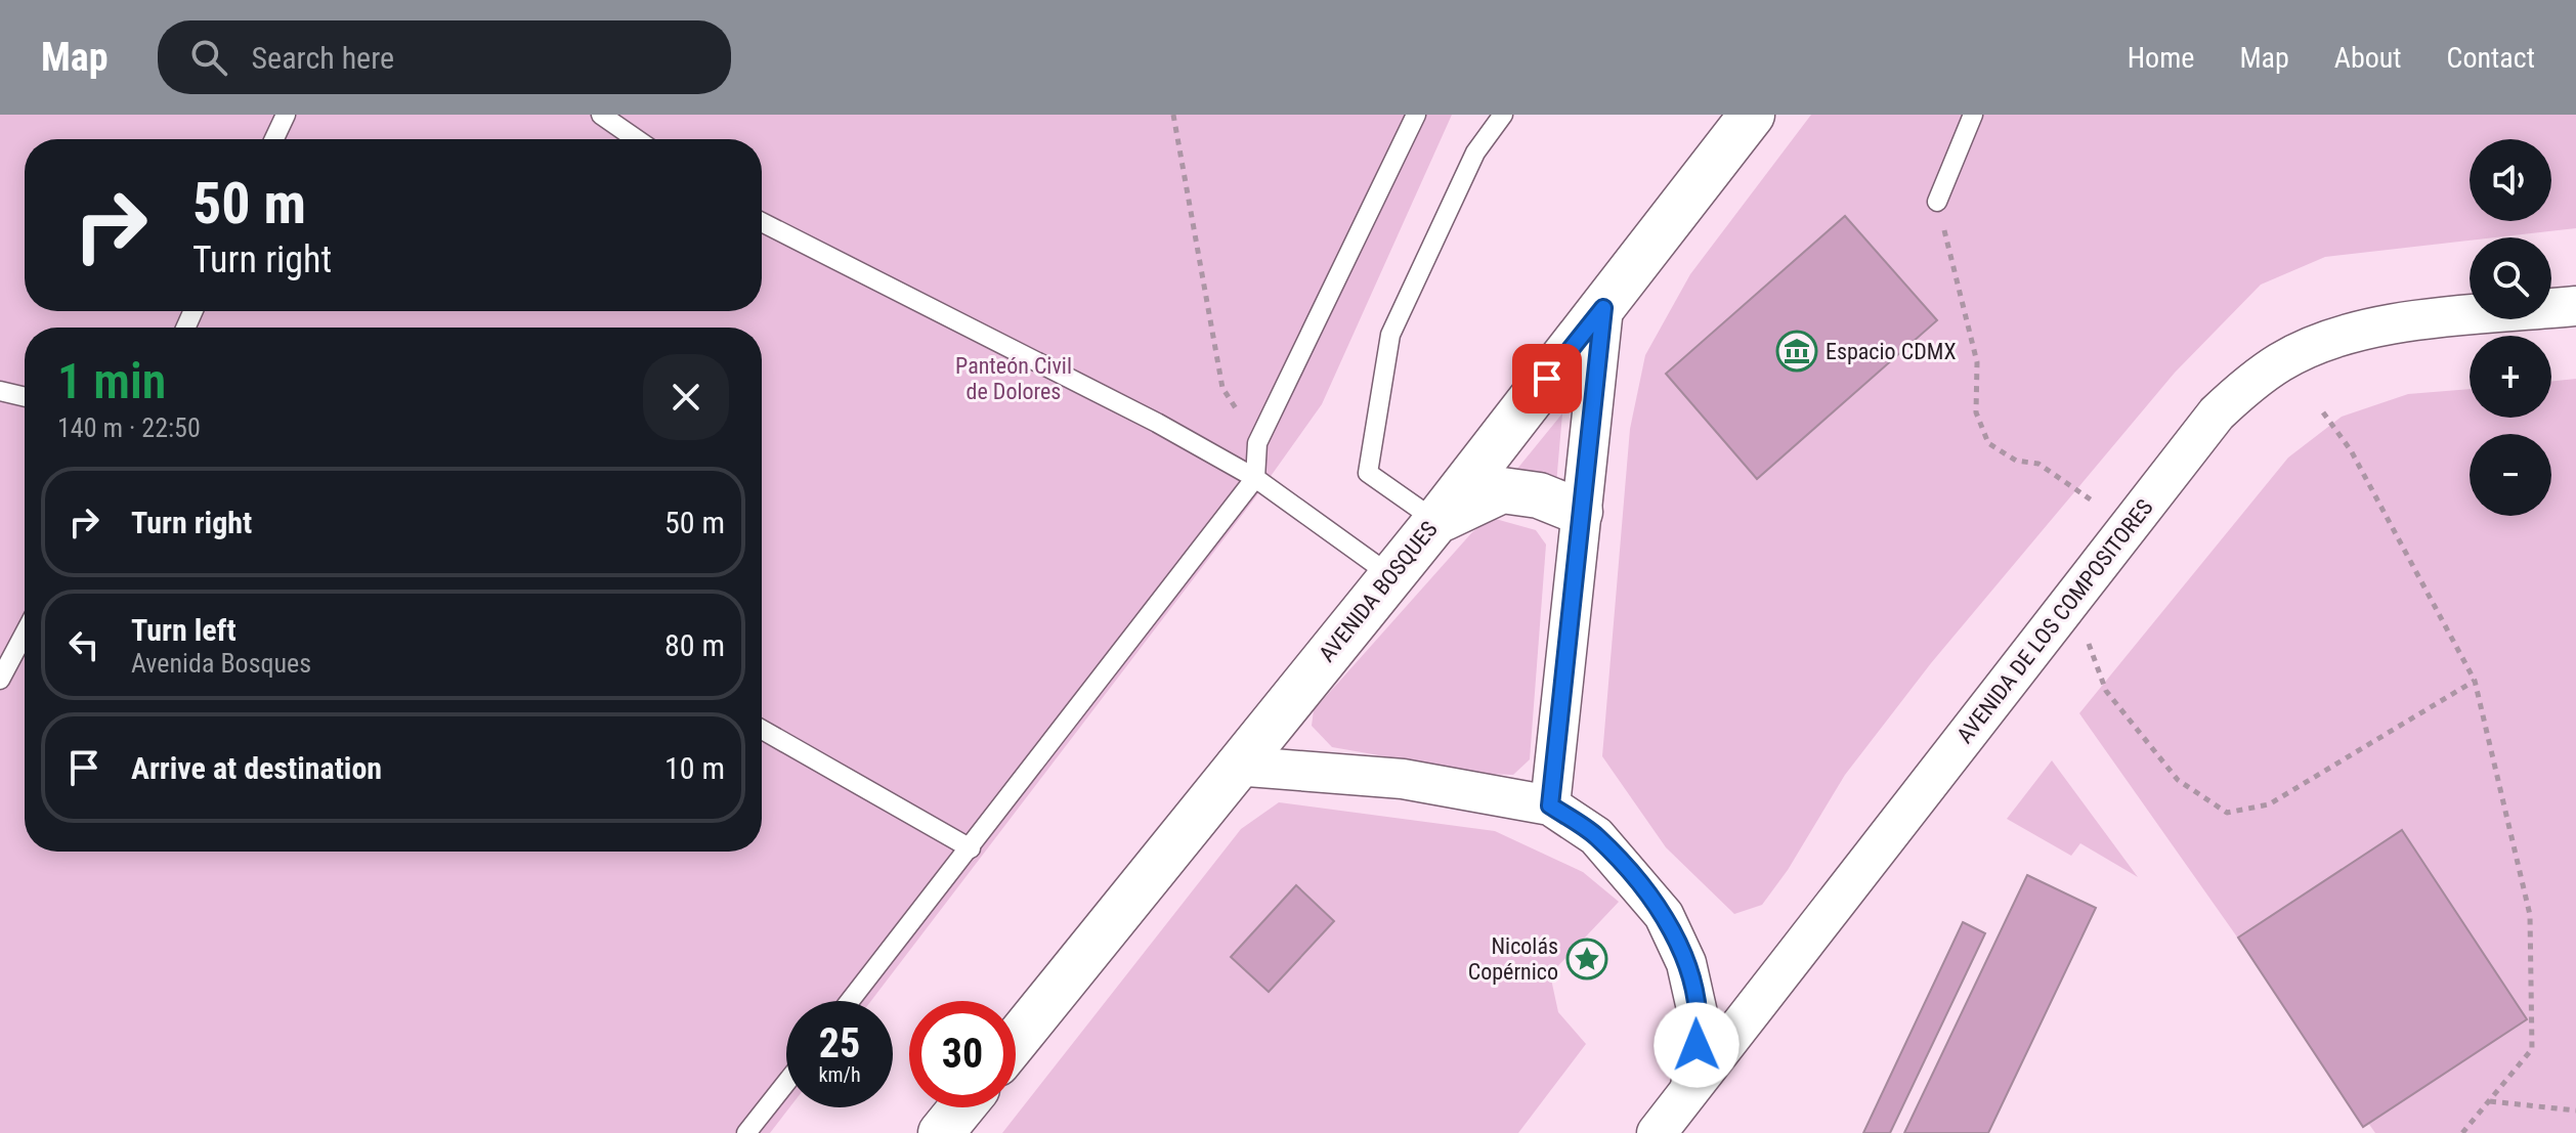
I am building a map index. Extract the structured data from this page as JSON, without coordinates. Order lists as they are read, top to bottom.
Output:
{
  "streets": {
    "street": ["AVENIDA BOSQUES", "AVENIDA DE LOS COMPOSITORES"]
  },
  "parks": ["Panteón Civil de Dolores"],
  "places": {
    "museum": ["Espacio CDMX"],
    "place": ["Nicolás Copérnico"]
  },
  "page": {
    "header": "Map",
    "search": "Search here",
    "nav": [
      "Home",
      "Map",
      "About",
      "Contact"
    ],
    "map_buttons": ["+", "−"],
    "turn": ["50 m", "Turn right"],
    "heading": ["1 min", "140 m · 22:50"],
    "list": [
      {
        "name": "Turn right",
        "value": "50 m"
      },
      {
        "name": "Turn left",
        "note": "Avenida Bosques",
        "value": "80 m"
      },
      {
        "name": "Arrive at destination",
        "value": "10 m"
      }
    ],
    "speed": "25 km/h",
    "limit": "30"
  }
}
